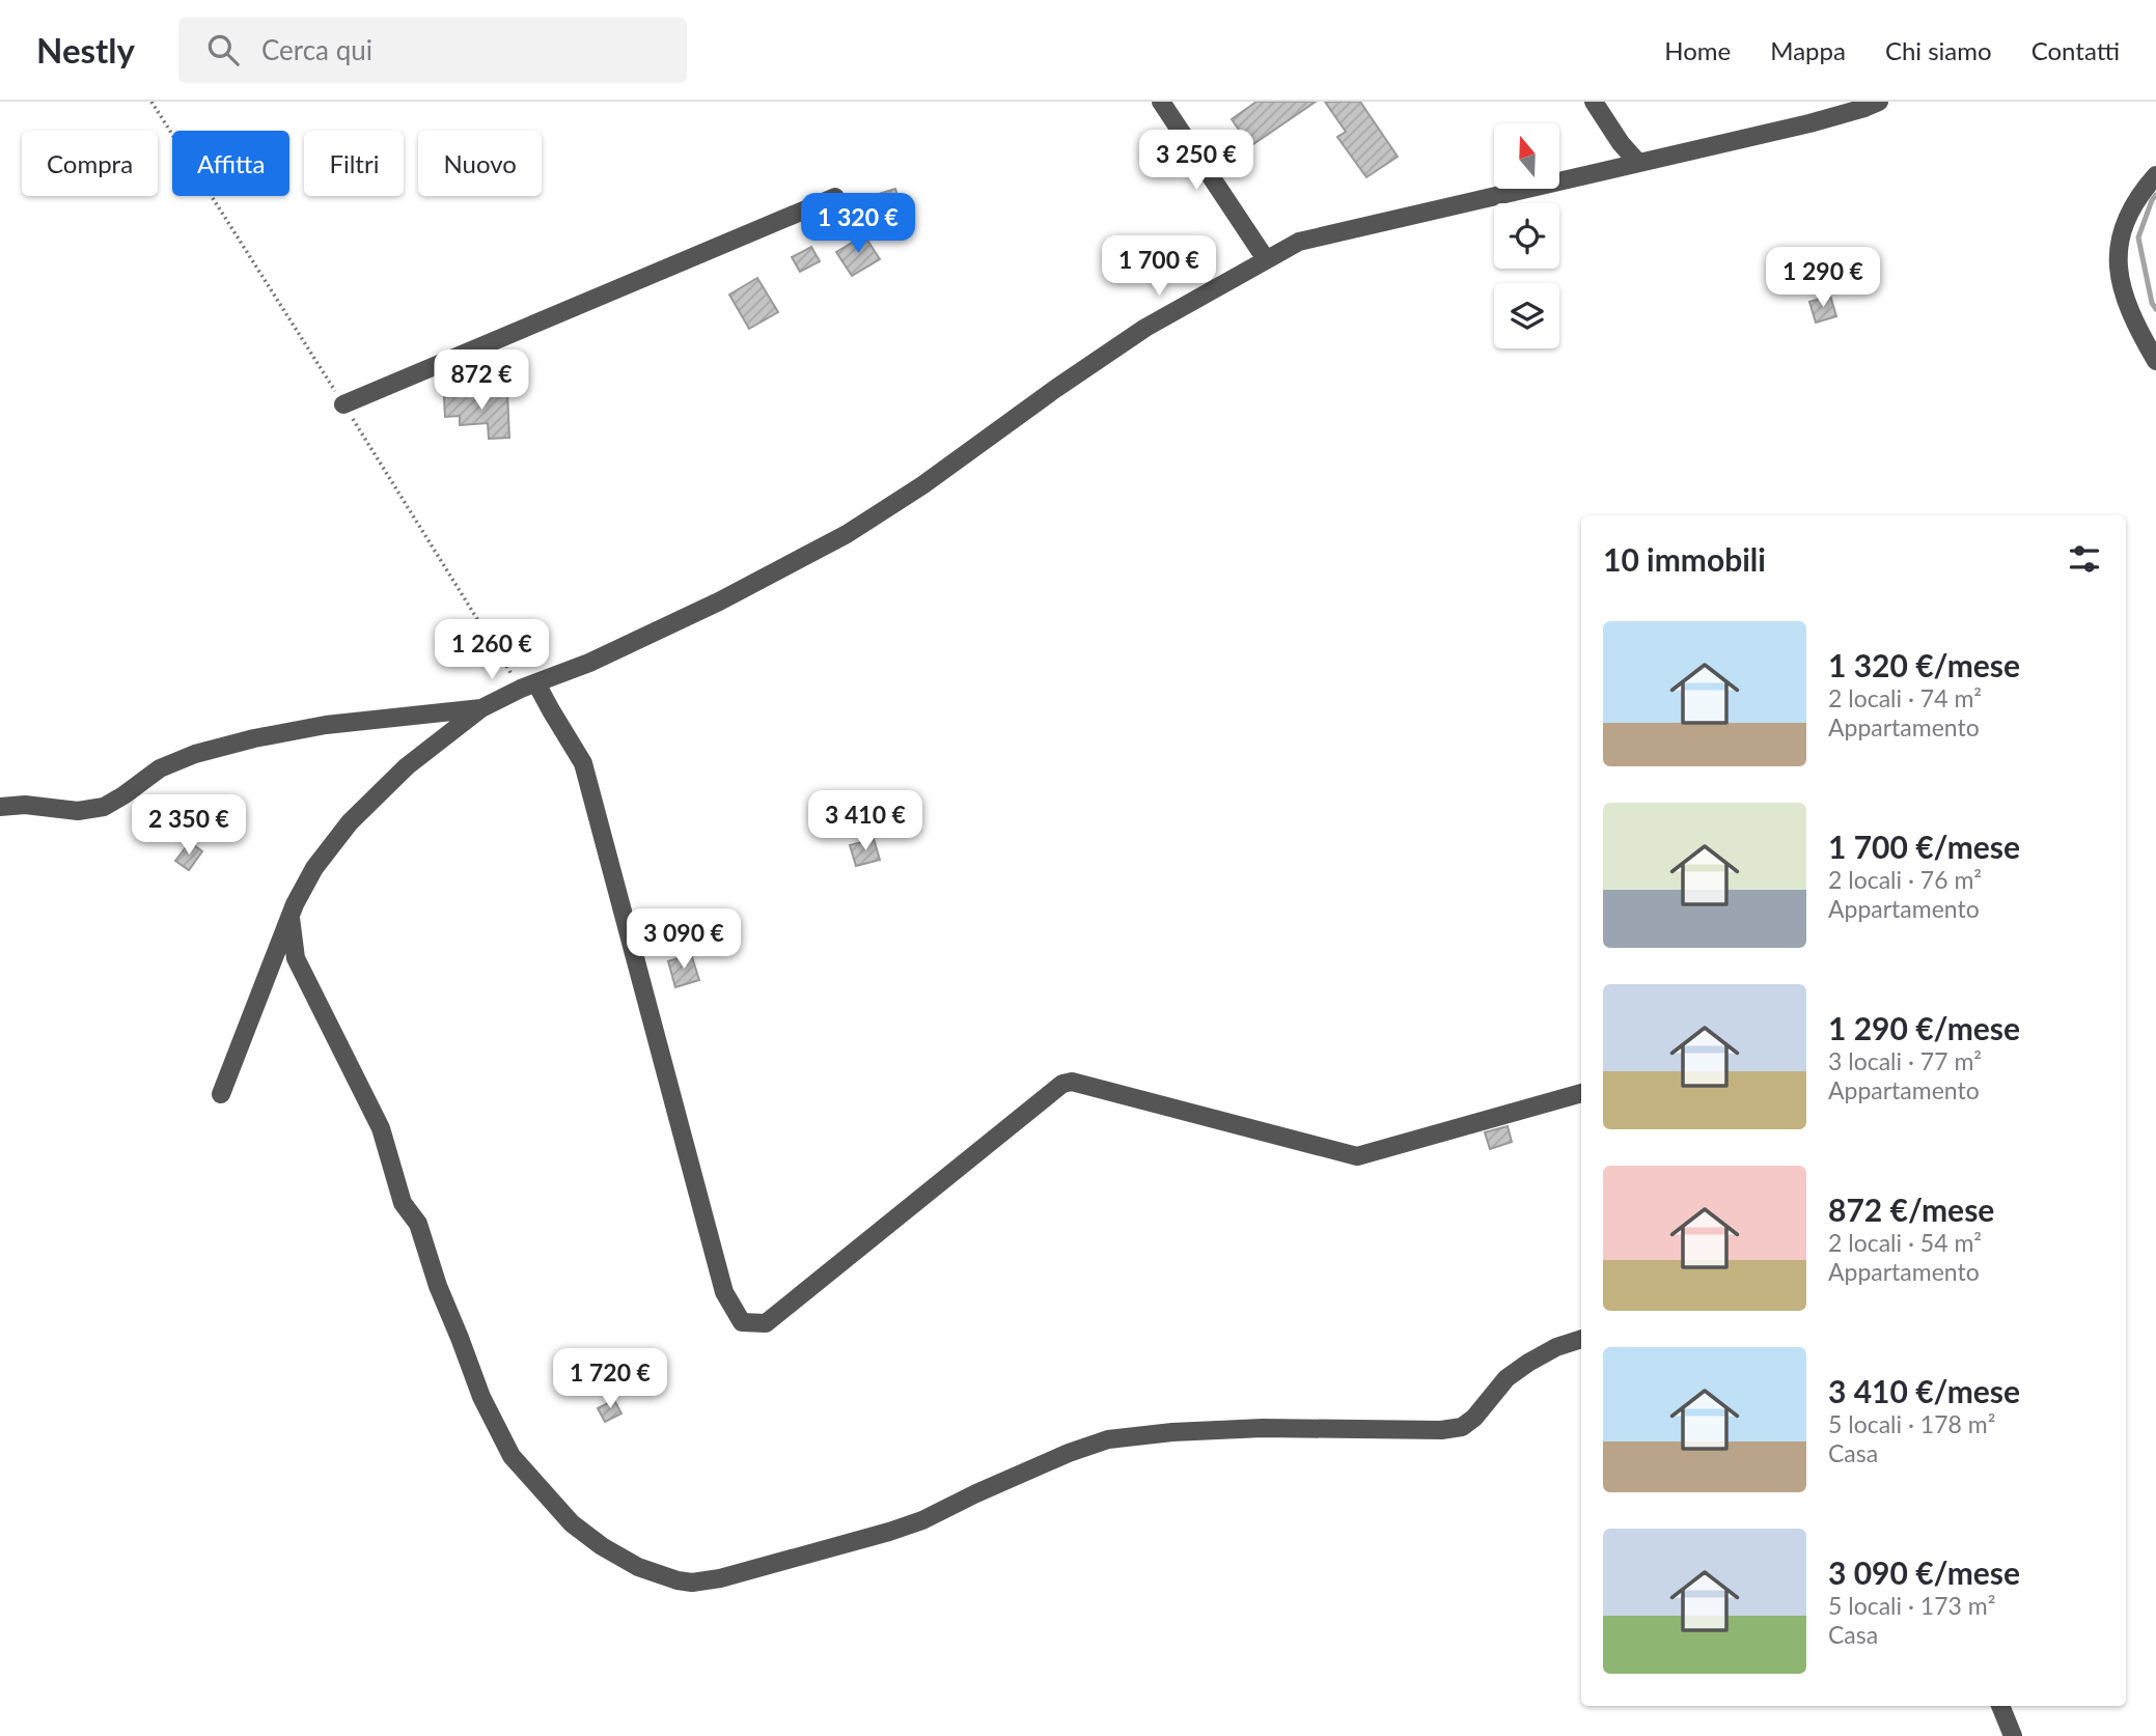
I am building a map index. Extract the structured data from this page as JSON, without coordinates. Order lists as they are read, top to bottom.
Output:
{
  "north": "top",
  "page": {
    "header": "Nestly",
    "search": "Cerca qui",
    "nav": [
      "Home",
      "Mappa",
      "Chi siamo",
      "Contatti"
    ],
    "price": [
      "3 250 €",
      "1 320 €",
      "1 700 €",
      "1 290 €",
      "872 €",
      "1 260 €",
      "3 410 €",
      "2 350 €",
      "3 090 €",
      "1 720 €"
    ],
    "chip": [
      "Compra",
      "Affitta",
      "Filtri",
      "Nuovo"
    ],
    "heading": "10 immobili",
    "list": [
      {
        "name": "1 320 €/mese",
        "note": "2 locali · 74 m² · Appartamento"
      },
      {
        "name": "1 700 €/mese",
        "note": "2 locali · 76 m² · Appartamento"
      },
      {
        "name": "1 290 €/mese",
        "note": "3 locali · 77 m² · Appartamento"
      },
      {
        "name": "872 €/mese",
        "note": "2 locali · 54 m² · Appartamento"
      },
      {
        "name": "3 410 €/mese",
        "note": "5 locali · 178 m² · Casa"
      },
      {
        "name": "3 090 €/mese",
        "note": "5 locali · 173 m² · Casa"
      }
    ]
  }
}
